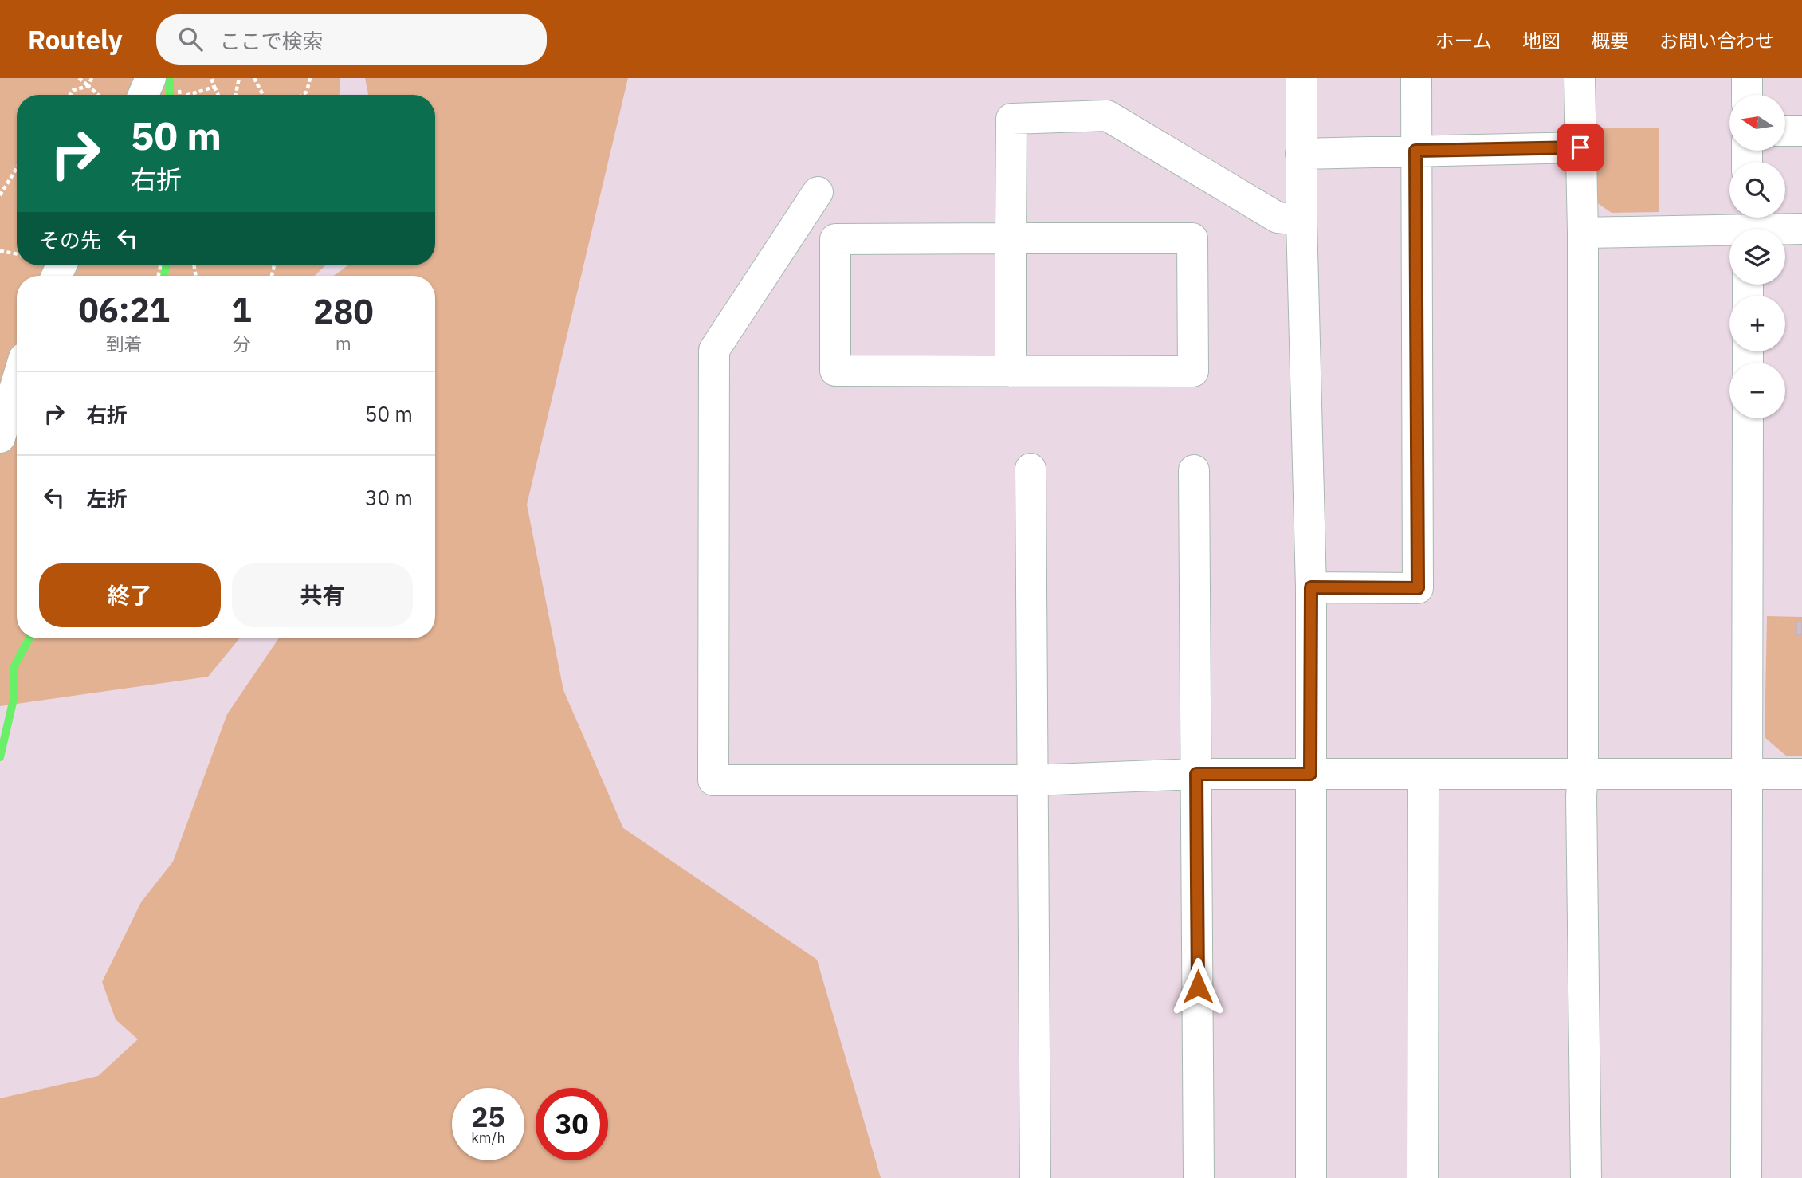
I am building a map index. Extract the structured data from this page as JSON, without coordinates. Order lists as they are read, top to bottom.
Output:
{
  "north": "left",
  "page": {
    "header": "Routely",
    "search": "ここで検索",
    "nav": [
      "ホーム",
      "地図",
      "概要",
      "お問い合わせ"
    ],
    "map_buttons": ["+", "−"],
    "turn": ["50 m", "右折"],
    "then": "その先",
    "eta": [
      "06:21",
      "到着",
      "1",
      "分",
      "280",
      "m"
    ],
    "list": [
      {
        "name": "右折",
        "value": "50 m"
      },
      {
        "name": "左折",
        "value": "30 m"
      }
    ],
    "buttons": ["終了", "共有"],
    "speed": "25 km/h",
    "limit": "30"
  }
}
